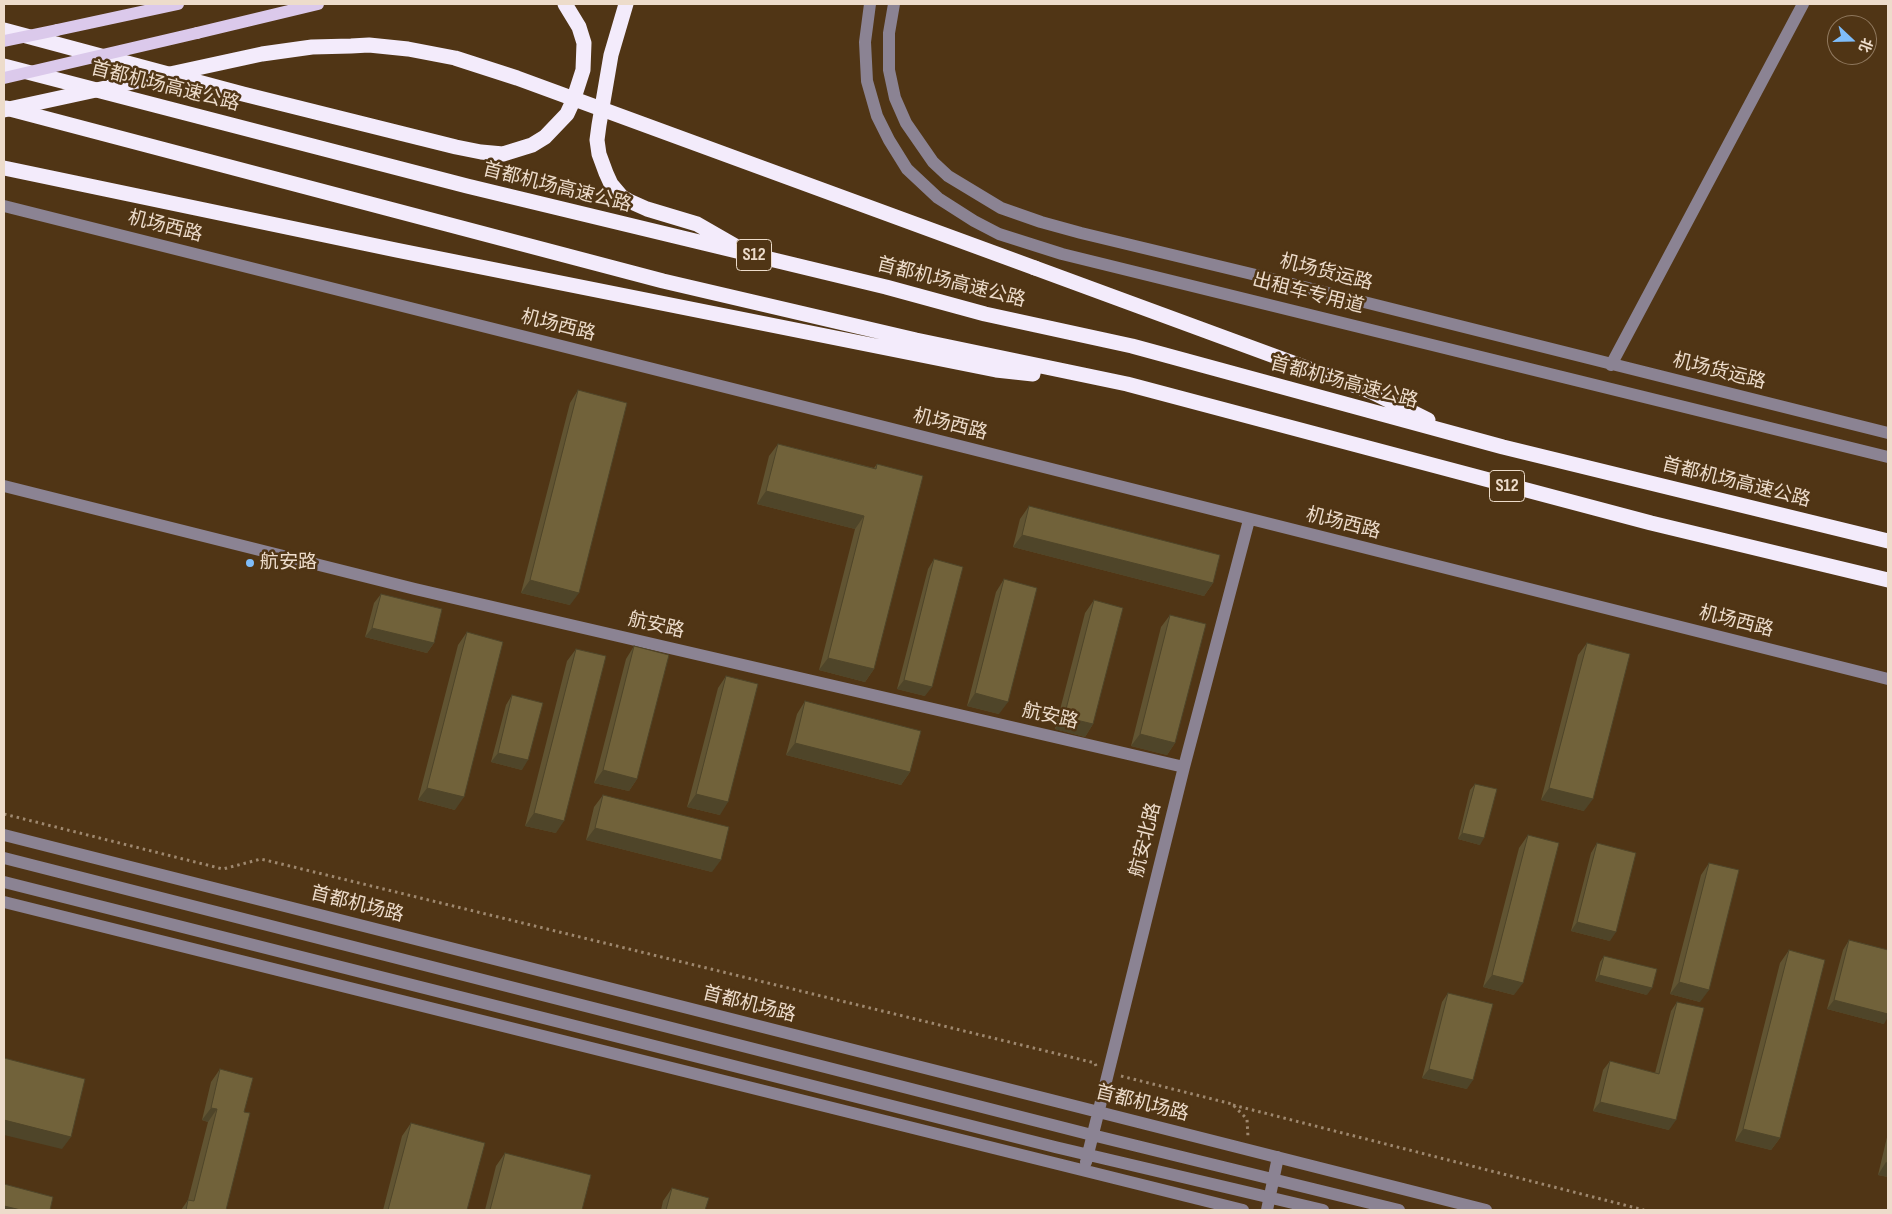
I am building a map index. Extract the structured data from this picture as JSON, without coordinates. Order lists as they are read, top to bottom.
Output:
{
  "streets": {
    "highway": ["首都机场高速公路", "S12"],
    "street": [
      "机场西路",
      "机场货运路",
      "出租车专用道",
      "航安路",
      "航安北路",
      "首都机场路"
    ]
  },
  "crossings": [
    ["机场西路", "航安北路"],
    ["航安路", "航安北路"],
    ["航安北路", "首都机场路"]
  ],
  "places": ["航安路"],
  "north": "right"
}
